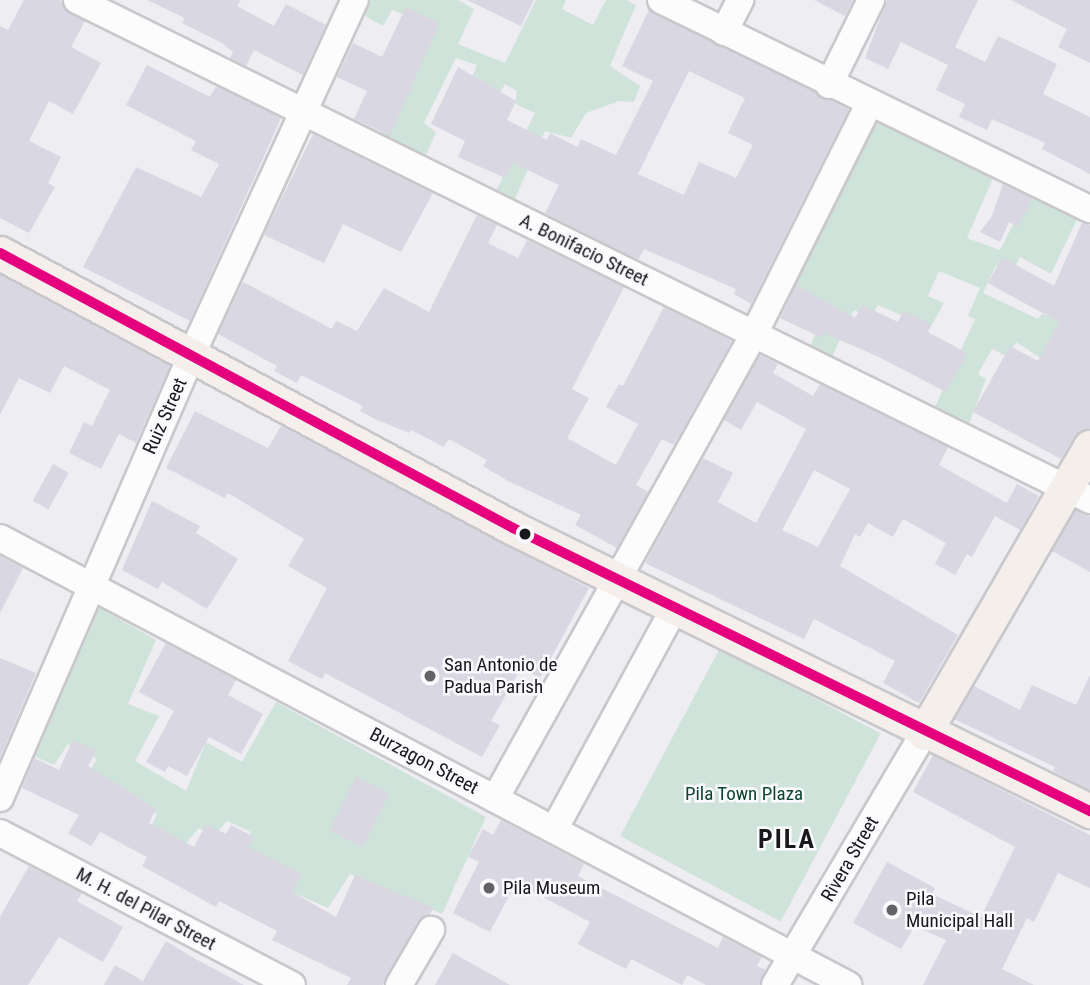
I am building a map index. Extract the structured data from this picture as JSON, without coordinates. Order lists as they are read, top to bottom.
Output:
{
  "streets": {
    "street": [
      "A. Bonifacio Street",
      "Ruiz Street",
      "Burzagon Street",
      "Rivera Street",
      "M. H. del Pilar Street"
    ]
  },
  "crossings": [
    ["A. Bonifacio Street", "Ruiz Street"],
    ["Ruiz Street", "Burzagon Street"],
    ["Burzagon Street", "Rivera Street"]
  ],
  "districts": ["PILA"],
  "parks": ["Pila Town Plaza"],
  "places": ["San Antonio de Padua Parish", "Pila Museum", "Pila Municipal Hall"]
}
